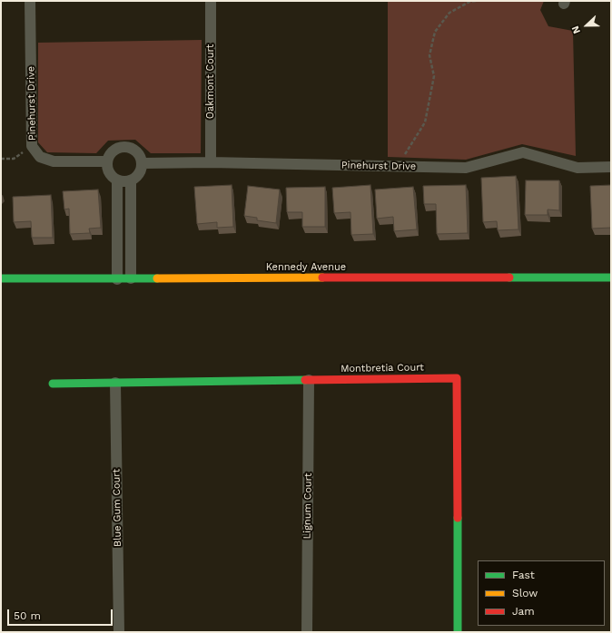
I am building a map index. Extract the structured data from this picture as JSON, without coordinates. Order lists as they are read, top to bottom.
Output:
{
  "streets": {
    "street": [
      "Oakmont Court",
      "Pinehurst Drive",
      "Kennedy Avenue",
      "Montbretia Court",
      "Lignum Court",
      "Blue Gum Court"
    ]
  },
  "crossings": [
    ["Oakmont Court", "Pinehurst Drive"],
    ["Montbretia Court", "Lignum Court"],
    ["Montbretia Court", "Blue Gum Court"]
  ],
  "legend": ["Fast", "Slow", "Jam"],
  "scale_bar": "50 m",
  "north": "left"
}
